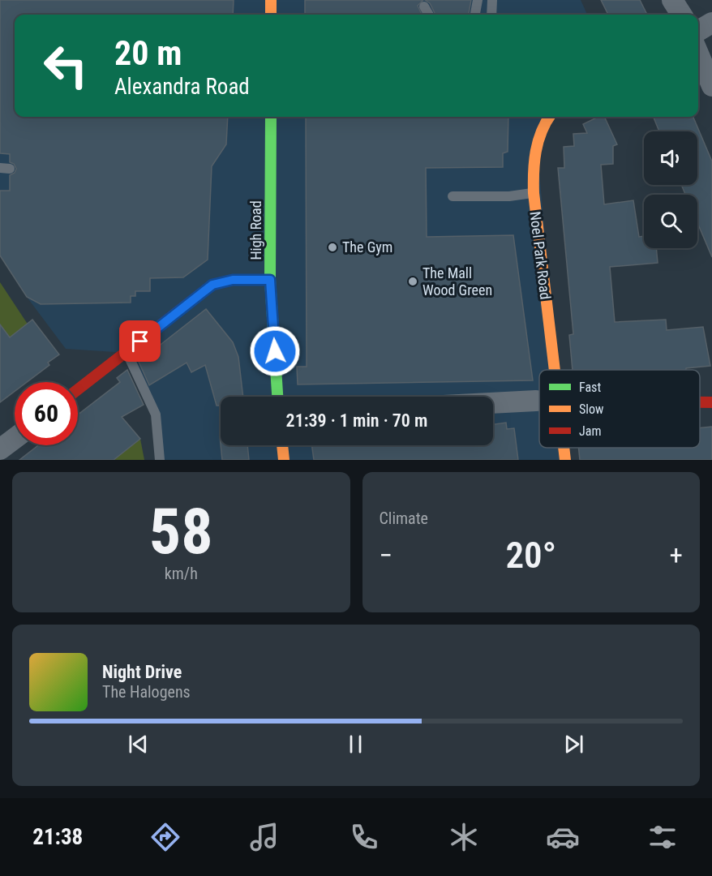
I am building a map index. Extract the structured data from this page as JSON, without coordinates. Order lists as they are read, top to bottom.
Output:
{
  "streets": {
    "street": ["High Road", "Noel Park Road"]
  },
  "places": ["The Gym", "The Mall Wood Green"],
  "legend": ["Fast", "Slow", "Jam"],
  "page": {
    "turn": ["20 m", "Alexandra Road"],
    "limit": "60",
    "trip": "21:39 · 1 min · 70 m",
    "tile": [
      ["58", "km/h"],
      "Climate"
    ],
    "heat": ["−", "20°", "+"],
    "song": ["Night Drive", "The Halogens"],
    "tabs": "21:38"
  }
}
